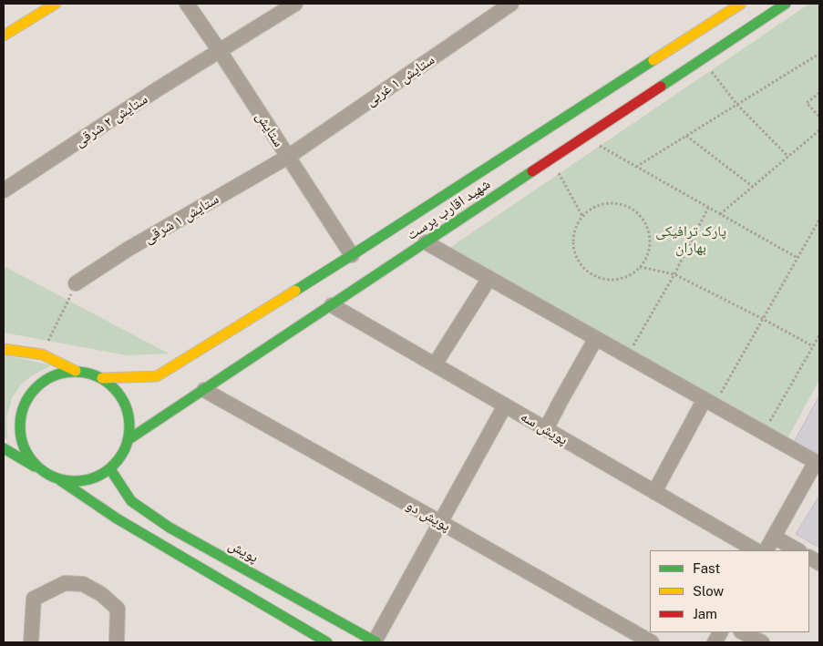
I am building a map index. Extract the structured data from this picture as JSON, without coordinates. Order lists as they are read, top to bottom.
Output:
{
  "streets": {
    "main road": ["شهید اقارب پرست", "پویش"],
    "street": [
      "ستایش ۱ غربی",
      "ستایش ۲ شرقی",
      "ستایش",
      "ستایش ۱ شرقی",
      "پویش سه",
      "پویش دو"
    ]
  },
  "crossings": [
    ["ستایش ۱ غربی", "ستایش"],
    ["ستایش ۱ غربی", "ستایش ۱ شرقی"],
    ["ستایش ۲ شرقی", "ستایش"],
    ["ستایش", "شهید اقارب پرست"],
    ["ستایش", "ستایش ۱ شرقی"],
    ["شهید اقارب پرست", "پویش سه"],
    ["شهید اقارب پرست", "پویش دو"],
    ["شهید اقارب پرست", "پویش"]
  ],
  "parks": ["پارک ترافیکی بهاران"],
  "legend": ["Fast", "Slow", "Jam"]
}
